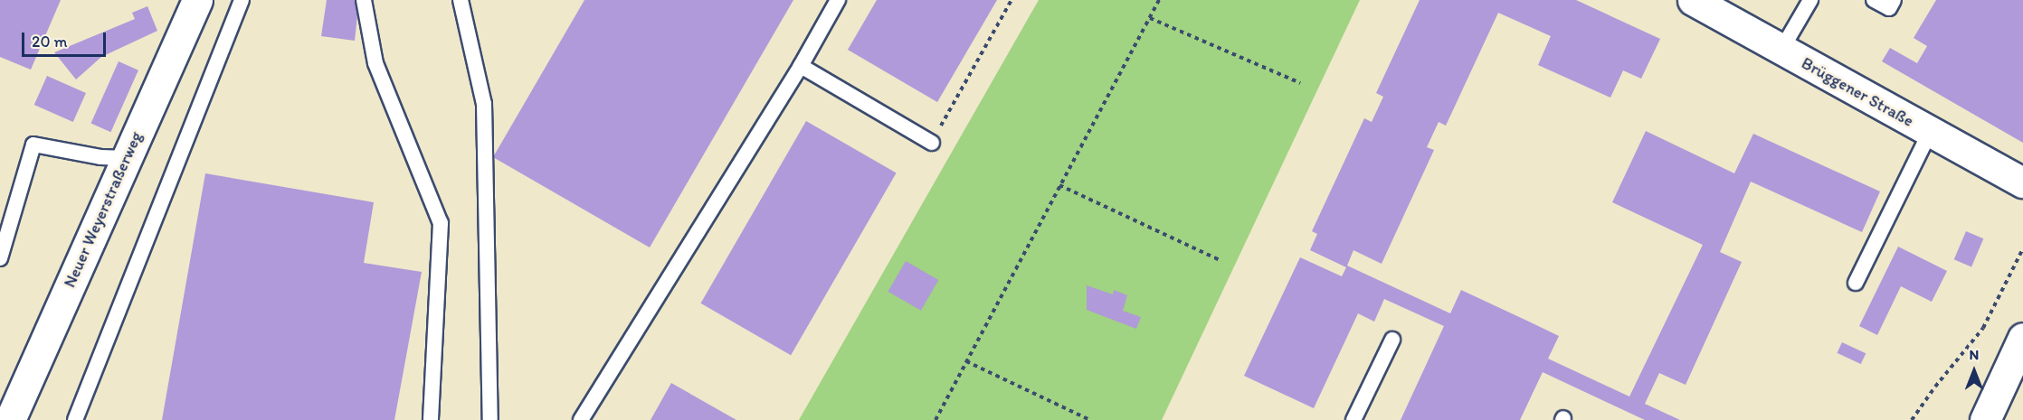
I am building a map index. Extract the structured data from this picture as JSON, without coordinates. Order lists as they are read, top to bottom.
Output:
{
  "streets": {
    "street": ["Brüggener Straße", "Neuer Weyerstraßerweg"]
  },
  "scale_bar": "20 m",
  "north": "top"
}
